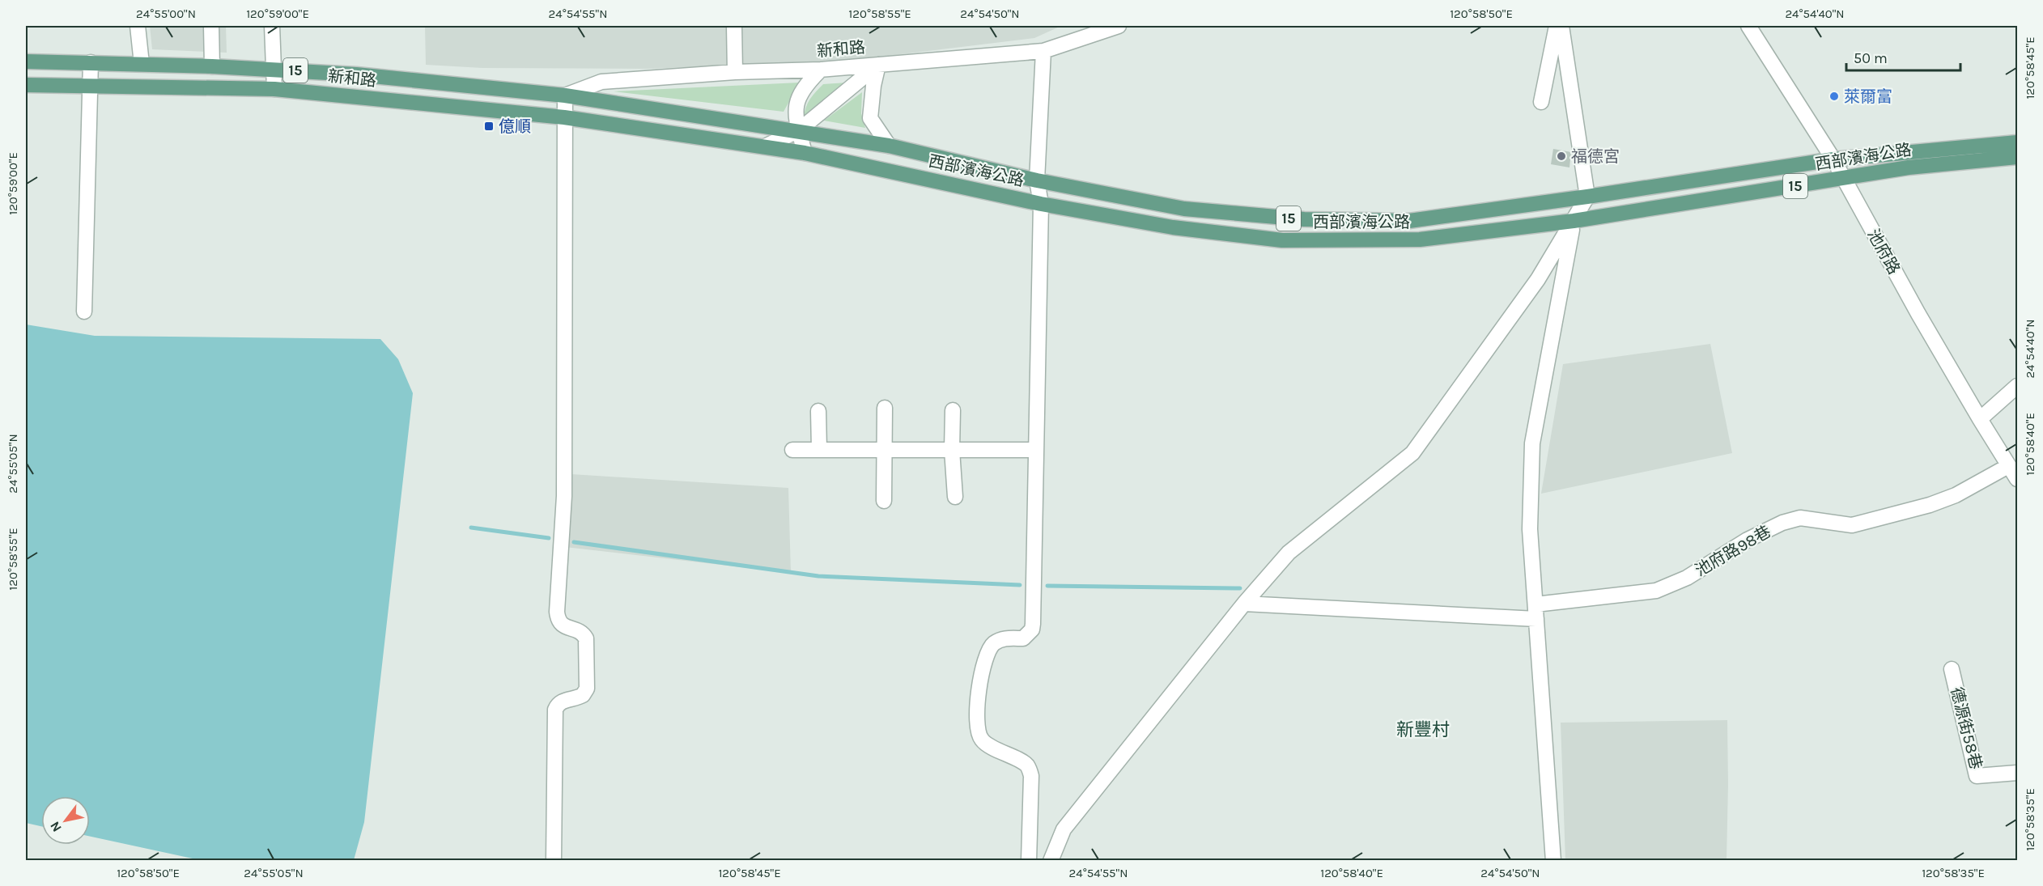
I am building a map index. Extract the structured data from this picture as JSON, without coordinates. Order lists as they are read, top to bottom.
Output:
{
  "streets": {
    "main road": ["新和路", "15", "西部濱海公路"],
    "street": ["池府路", "池府路98巷", "德源街58巷"]
  },
  "crossings": [
    ["新和路", "西部濱海公路"],
    ["西部濱海公路", "池府路"],
    ["池府路", "池府路98巷"]
  ],
  "districts": ["新豐村"],
  "places": {
    "other": ["萊爾富", "福德宮"],
    "transit": ["億順"]
  },
  "scale_bar": "50 m",
  "north": "bottom left",
  "coordinates": [
    "24°55'00\"N",
    "120°59'00\"E",
    "24°54'55\"N",
    "120°58'55\"E",
    "24°54'50\"N",
    "120°58'50\"E",
    "24°54'40\"N",
    "120°58'45\"E",
    "120°58'40\"E",
    "24°55'05\"N",
    "120°58'35\"E"
  ]
}
